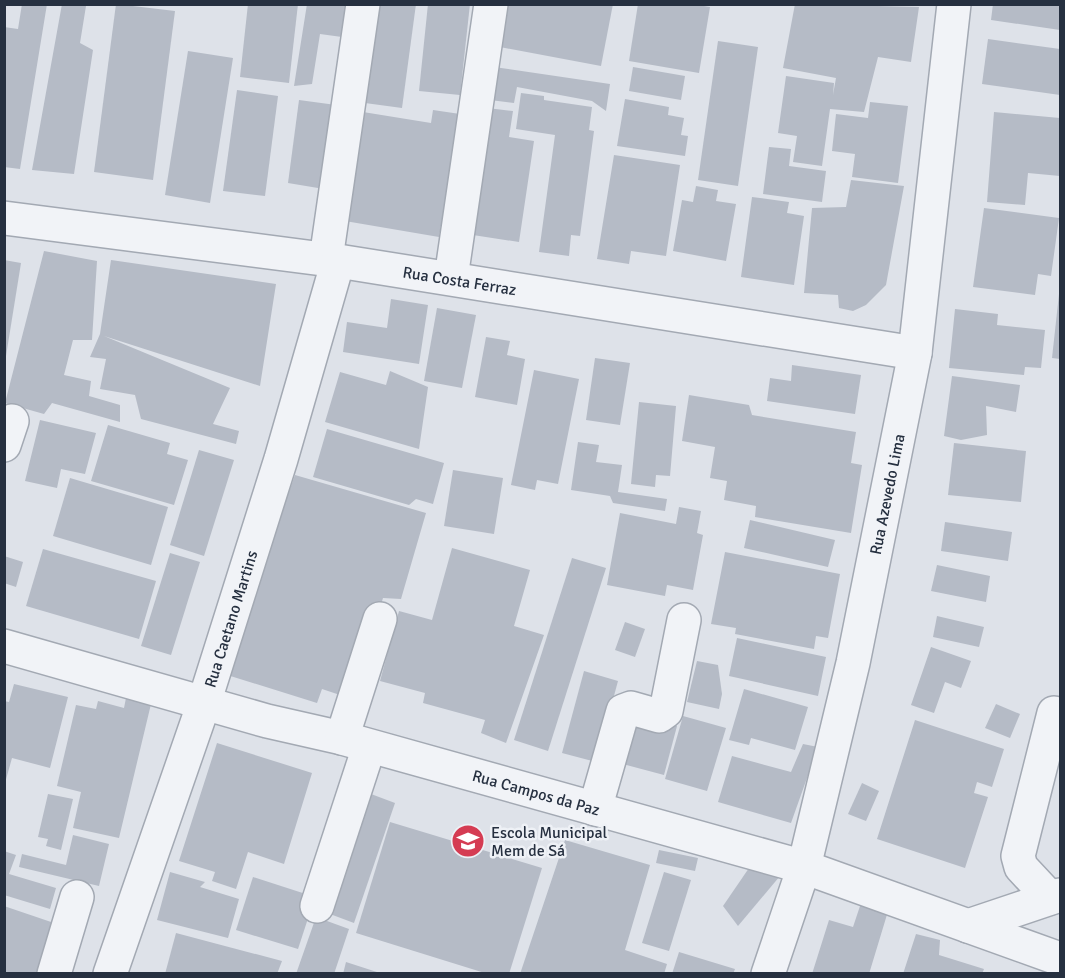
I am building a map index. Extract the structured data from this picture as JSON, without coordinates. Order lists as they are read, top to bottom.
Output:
{
  "streets": {
    "street": [
      "Rua Costa Ferraz",
      "Rua Azevedo Lima",
      "Rua Caetano Martins",
      "Rua Campos da Paz"
    ]
  },
  "crossings": [
    ["Rua Costa Ferraz", "Rua Azevedo Lima"],
    ["Rua Costa Ferraz", "Rua Caetano Martins"],
    ["Rua Azevedo Lima", "Rua Campos da Paz"],
    ["Rua Caetano Martins", "Rua Campos da Paz"]
  ],
  "places": {
    "school or university": ["Escola Municipal Mem de Sá"]
  }
}
